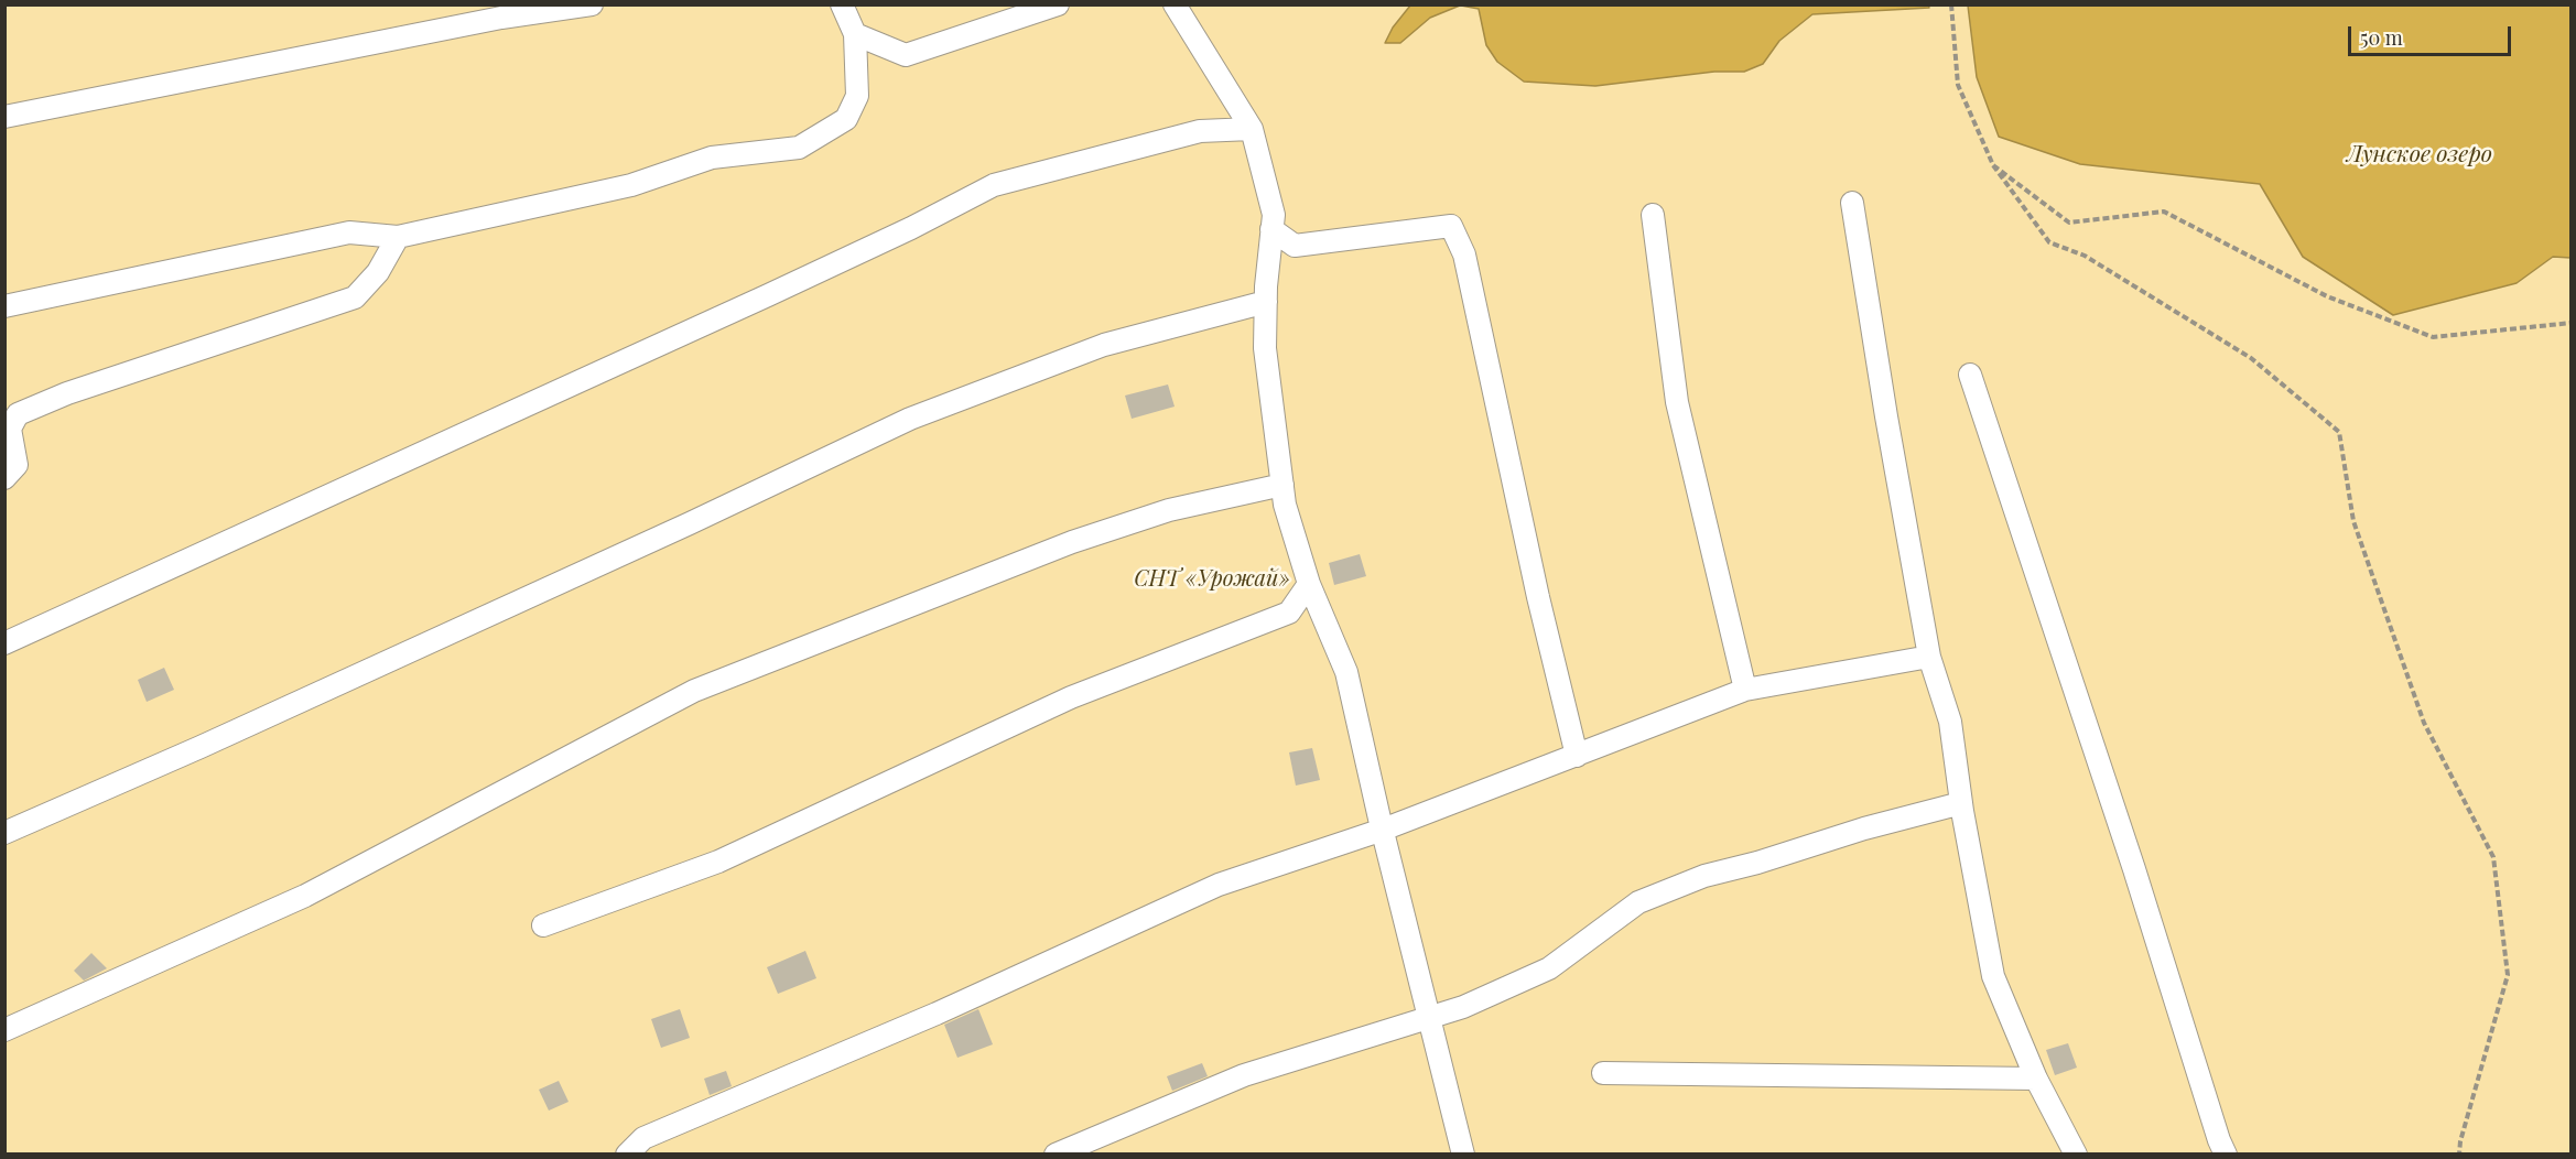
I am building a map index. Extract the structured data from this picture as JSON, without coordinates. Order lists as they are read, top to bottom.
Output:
{
  "water": ["Лунское озеро"],
  "parks": ["СНТ «Урожай»"],
  "scale_bar": "50 m"
}
